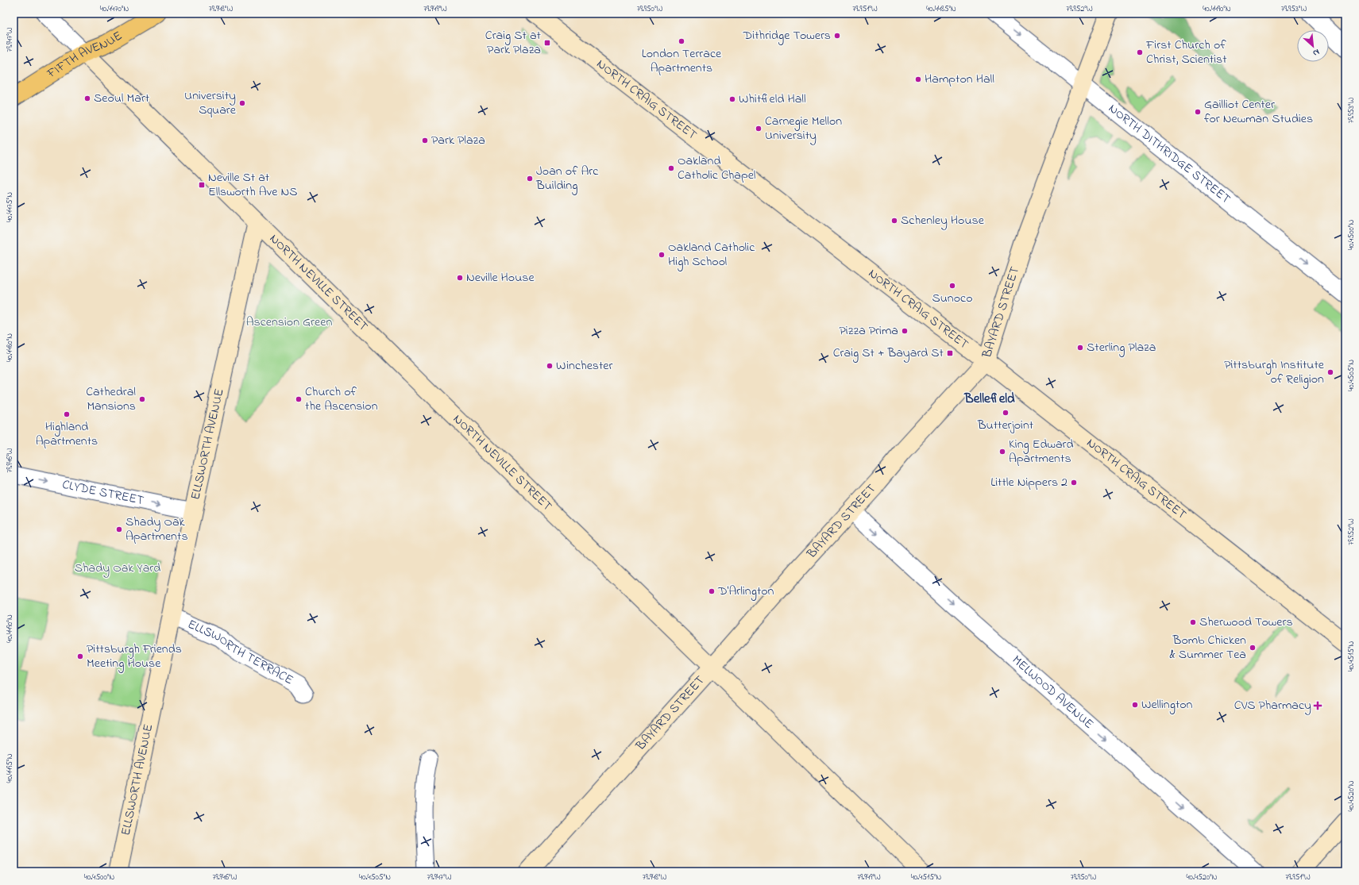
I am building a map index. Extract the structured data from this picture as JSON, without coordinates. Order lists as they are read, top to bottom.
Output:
{
  "streets": {
    "highway": ["FIFTH AVENUE"],
    "street": [
      "NORTH CRAIG STREET",
      "NORTH DITHRIDGE STREET",
      "NORTH NEVILLE STREET",
      "BAYARD STREET",
      "ELLSWORTH AVENUE",
      "CLYDE STREET",
      "ELLSWORTH TERRACE",
      "MELWOOD AVENUE"
    ]
  },
  "crossings": [
    ["FIFTH AVENUE", "NORTH NEVILLE STREET"],
    ["NORTH CRAIG STREET", "BAYARD STREET"],
    ["NORTH DITHRIDGE STREET", "BAYARD STREET"],
    ["NORTH NEVILLE STREET", "BAYARD STREET"],
    ["NORTH NEVILLE STREET", "ELLSWORTH AVENUE"],
    ["BAYARD STREET", "MELWOOD AVENUE"],
    ["ELLSWORTH AVENUE", "CLYDE STREET"],
    ["ELLSWORTH AVENUE", "ELLSWORTH TERRACE"]
  ],
  "one_way": ["NORTH DITHRIDGE STREET", "CLYDE STREET", "MELWOOD AVENUE"],
  "districts": ["Bellefield"],
  "parks": ["Ascension Green", "Shady Oak Yard"],
  "places": {
    "other": [
      "Dithridge Towers",
      "London Terrace Apartments",
      "First Church of Christ, Scientist",
      "Hampton Hall",
      "Seoul Mart",
      "Whitfield Hall",
      "University Square",
      "Gailliot Center for Newman Studies",
      "Carnegie Mellon University",
      "Park Plaza",
      "Oakland Catholic Chapel",
      "Joan of Arc Building",
      "Schenley House",
      "Oakland Catholic High School",
      "Neville House",
      "Sunoco",
      "Pizza Prima",
      "Sterling Plaza",
      "Winchester",
      "Pittsburgh Institute of Religion",
      "Cathedral Mansions",
      "Church of the Ascension",
      "Butterjoint",
      "Highland Apartments",
      "King Edward Apartments",
      "Little Nippers 2",
      "Shady Oak Apartments",
      "D'Arlington",
      "Sherwood Towers",
      "Bomb Chicken & Summer Tea",
      "Pittsburgh Friends Meeting House",
      "Wellington"
    ],
    "transit": ["Craig St at Park Plaza", "Neville St at Ellsworth Ave NS", "Craig St + Bayard St"],
    "health": ["CVS Pharmacy"]
  },
  "north": "bottom right",
  "coordinates": [
    "40.4470°N",
    "79.948°W",
    "79.949°W",
    "79.950°W",
    "79.951°W",
    "40.4485°N",
    "79.952°W",
    "40.4490°N",
    "79.953°W",
    "79.947°W",
    "40.4475°N",
    "40.4500°N",
    "40.4480°N",
    "40.4505°N",
    "79.946°W",
    "40.4515°N",
    "40.4495°N",
    "40.4520°N"
  ]
}
